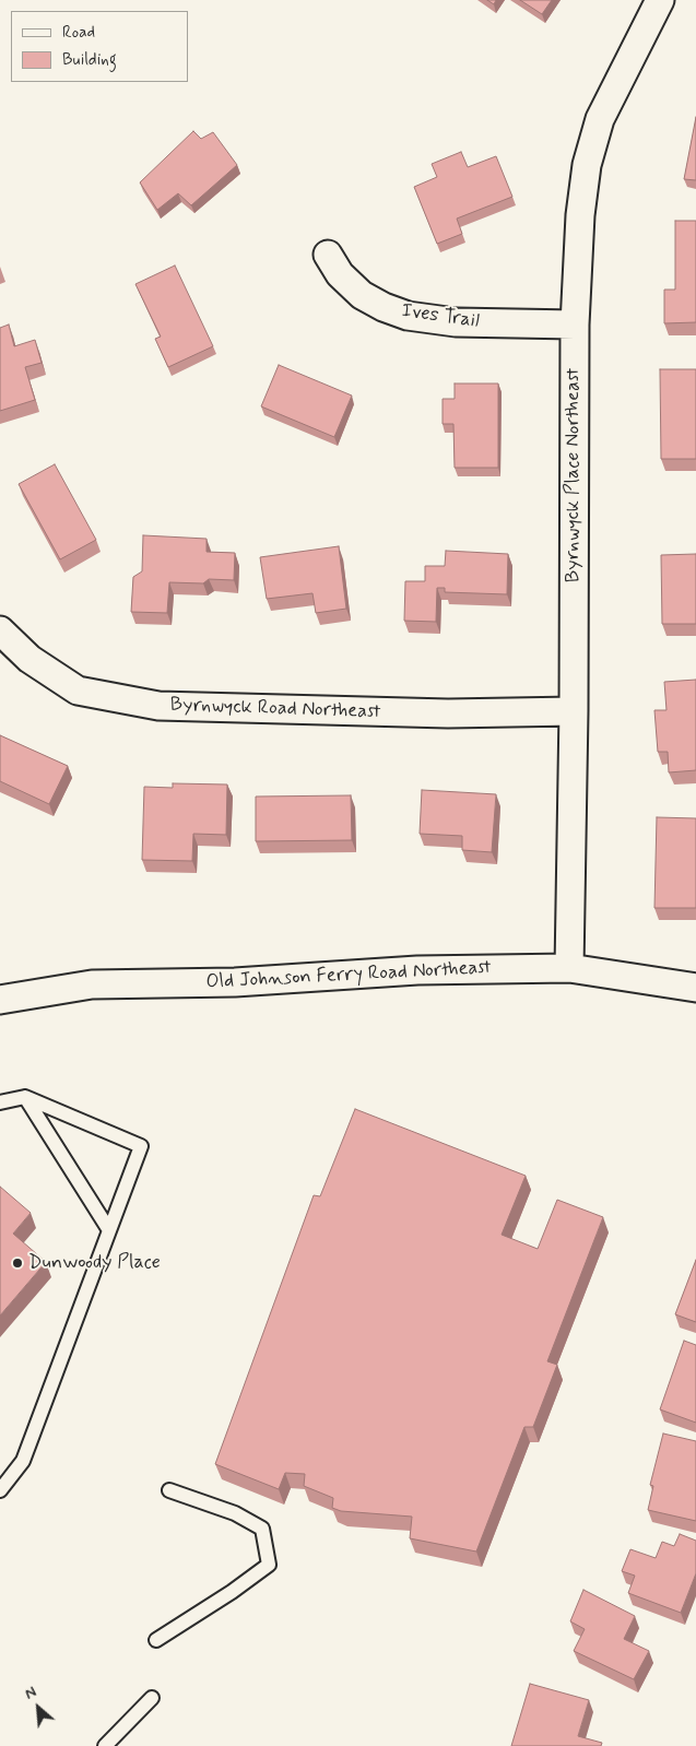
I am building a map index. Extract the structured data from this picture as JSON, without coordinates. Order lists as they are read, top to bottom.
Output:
{
  "streets": {
    "street": [
      "Ives Trail",
      "Byrnwyck Place Northeast",
      "Byrnwyck Road Northeast",
      "Old Johnson Ferry Road Northeast"
    ]
  },
  "crossings": [
    ["Ives Trail", "Byrnwyck Place Northeast"],
    ["Byrnwyck Place Northeast", "Byrnwyck Road Northeast"],
    ["Byrnwyck Place Northeast", "Old Johnson Ferry Road Northeast"]
  ],
  "places": ["Dunwoody Place"],
  "legend": ["Road", "Building"],
  "north": "top left"
}
